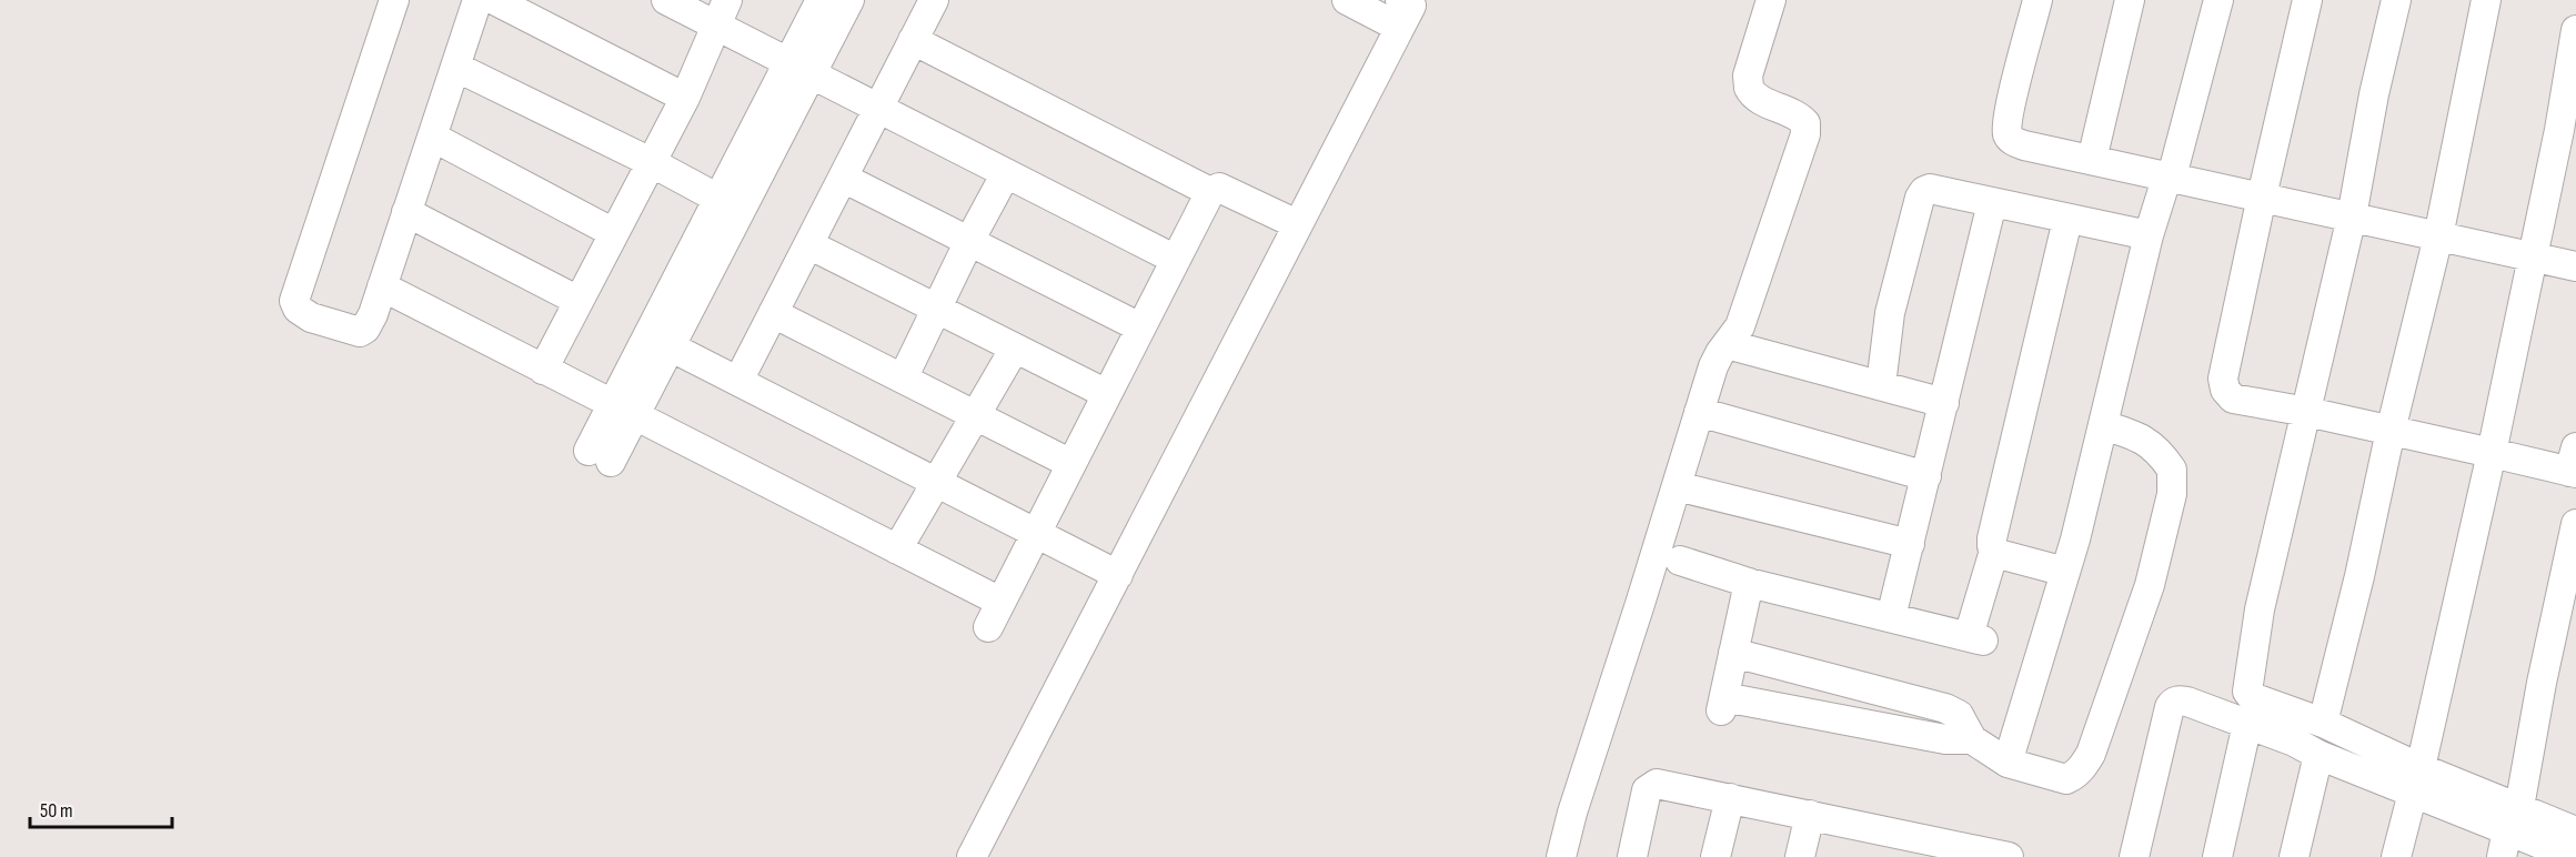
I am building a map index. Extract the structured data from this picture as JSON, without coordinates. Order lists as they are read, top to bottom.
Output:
{
  "scale_bar": "50 m"
}
